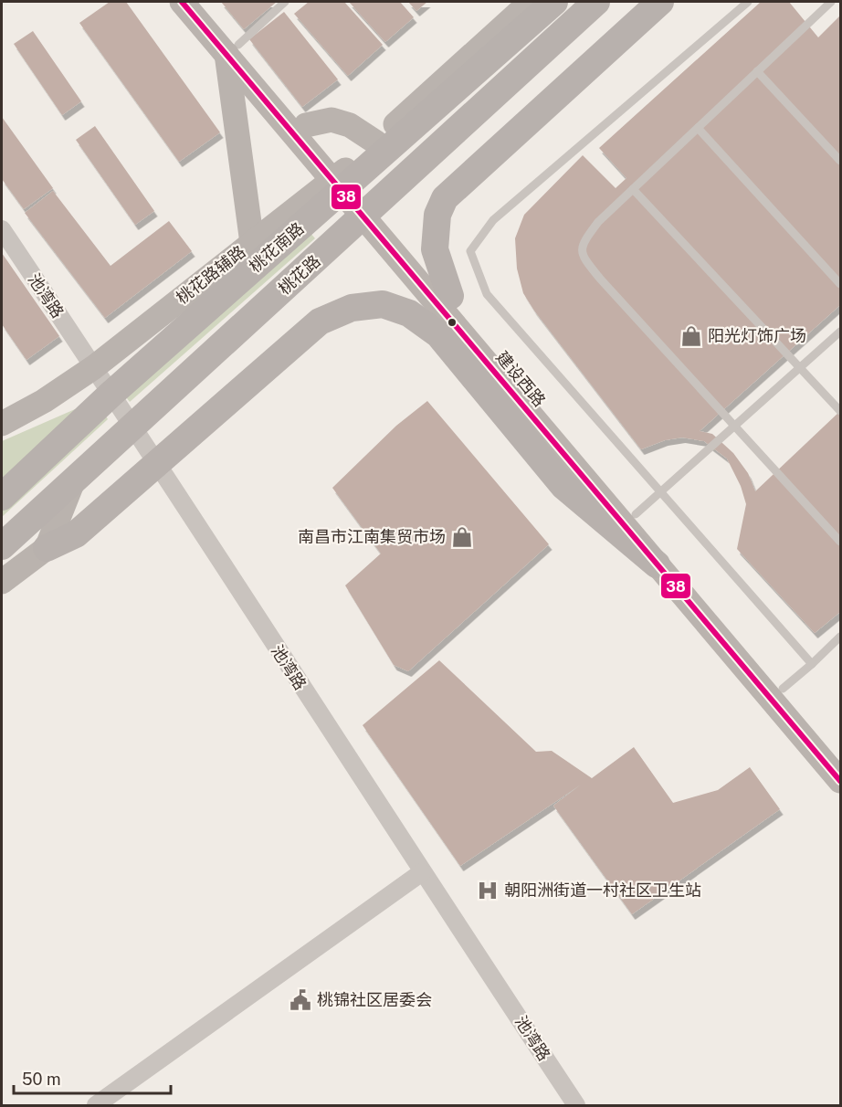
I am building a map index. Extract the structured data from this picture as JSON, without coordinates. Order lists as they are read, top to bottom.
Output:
{
  "streets": {
    "main road": [
      "桃花南路",
      "桃花路辅路",
      "桃花路",
      "建设西路"
    ],
    "street": ["池湾路"]
  },
  "crossings": [
    ["桃花南路", "桃花路辅路"],
    ["桃花南路", "池湾路"],
    ["桃花南路", "建设西路"],
    ["桃花路辅路", "池湾路"],
    ["桃花路辅路", "建设西路"],
    ["桃花路", "池湾路"],
    ["桃花路", "建设西路"]
  ],
  "places": {
    "shop": ["阳光灯饰广场", "南昌市江南集贸市场"],
    "hospital": ["朝阳洲街道一村社区卫生站"],
    "public building": ["桃锦社区居委会"]
  },
  "lines": ["transit line 38"],
  "scale_bar": "50 m"
}
